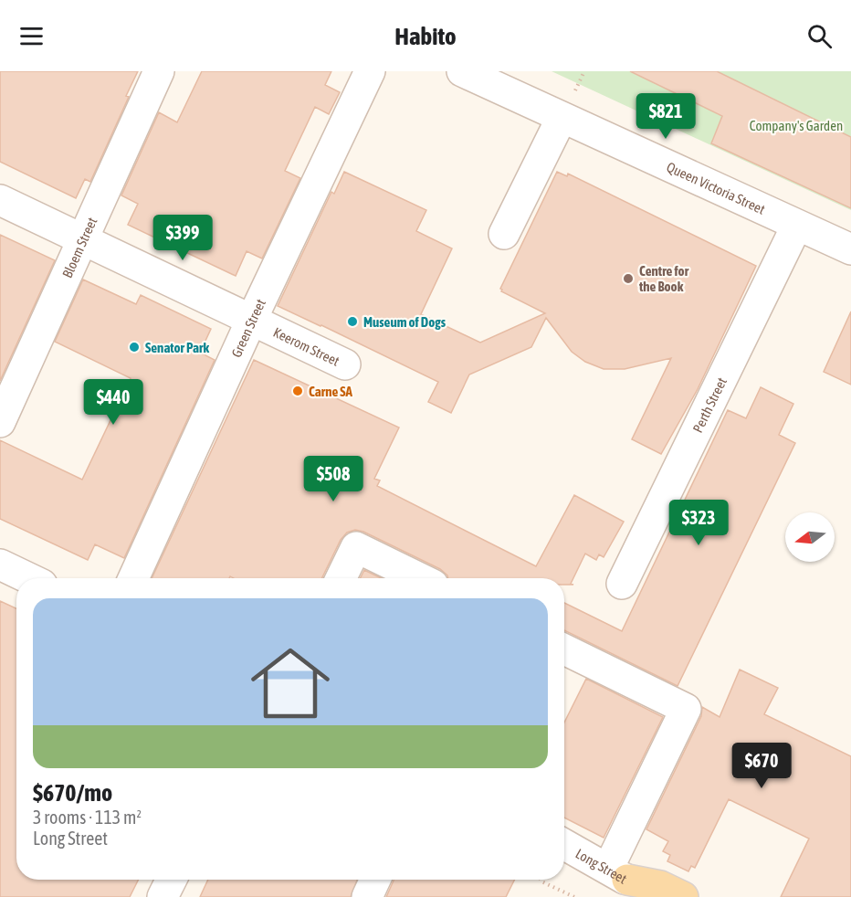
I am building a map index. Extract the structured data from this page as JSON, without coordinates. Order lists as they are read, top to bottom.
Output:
{
  "streets": {
    "street": [
      "Queen Victoria Street",
      "Bloem Street",
      "Green Street",
      "Keerom Street",
      "Perth Street",
      "Long Street"
    ]
  },
  "crossings": [
    ["Queen Victoria Street", "Perth Street"],
    ["Bloem Street", "Keerom Street"],
    ["Green Street", "Keerom Street"]
  ],
  "parks": ["Company's Garden"],
  "places": [
    "Centre for the Book",
    "Museum of Dogs",
    "Senator Park",
    "Carne SA"
  ],
  "north": "left",
  "page": {
    "header": "Habito",
    "price": [
      "$821",
      "$399",
      "$440",
      "$508",
      "$323",
      "$670"
    ],
    "list": [
      {
        "name": "$670/mo",
        "note": "3 rooms · 113 m² · Long Street"
      }
    ]
  }
}
